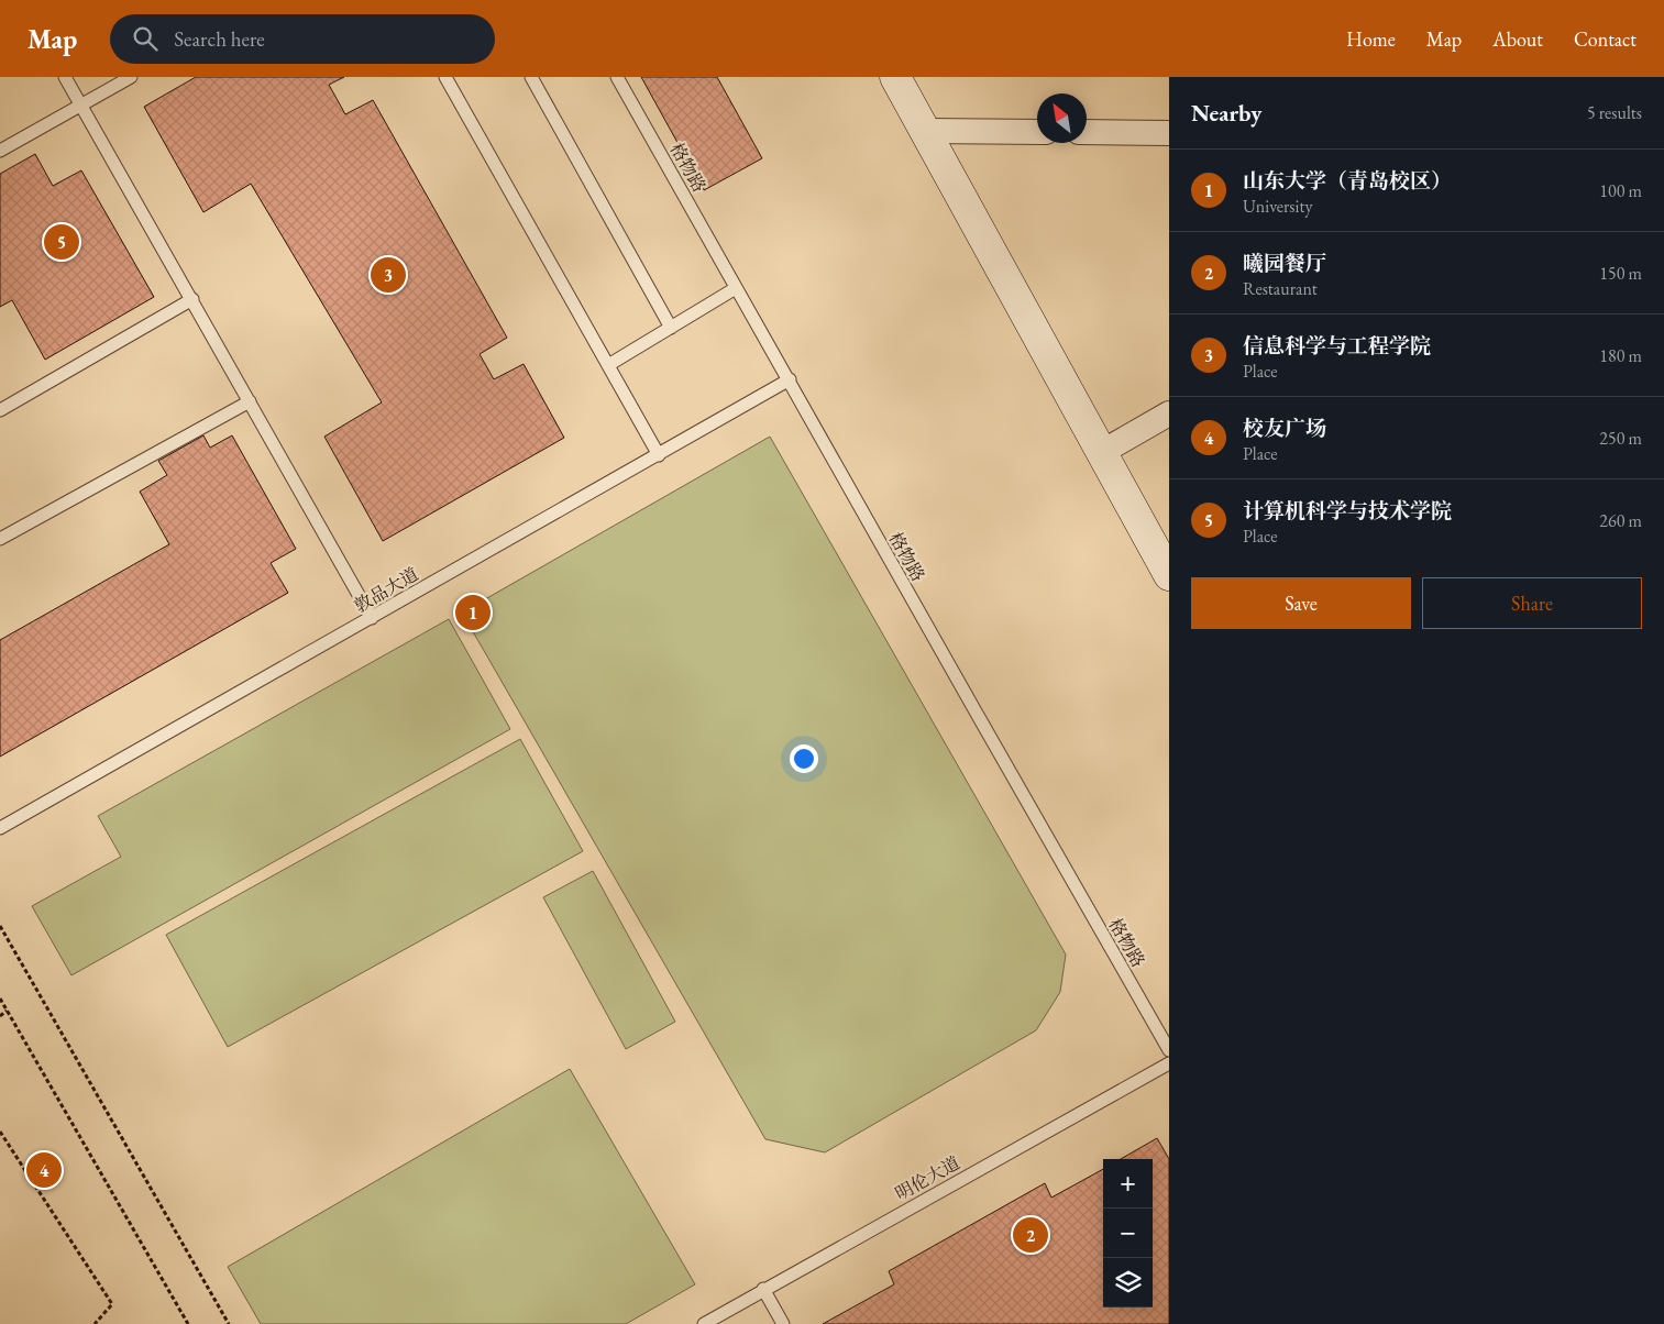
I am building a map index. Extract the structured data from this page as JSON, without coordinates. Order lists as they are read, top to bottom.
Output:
{
  "streets": {
    "lane": ["格物路", "敦品大道", "明伦大道"]
  },
  "crossings": [
    ["格物路", "敦品大道"]
  ],
  "north": "top left",
  "page": {
    "header": "Map",
    "search": "Search here",
    "nav": [
      "Home",
      "Map",
      "About",
      "Contact"
    ],
    "heading": ["Nearby", "5 results"],
    "list": [
      {
        "mark": "1",
        "name": "山东大学（青岛校区）",
        "note": "University",
        "value": "100 m"
      },
      {
        "mark": "2",
        "name": "曦园餐厅",
        "note": "Restaurant",
        "value": "150 m"
      },
      {
        "mark": "3",
        "name": "信息科学与工程学院",
        "note": "Place",
        "value": "180 m"
      },
      {
        "mark": "4",
        "name": "校友广场",
        "note": "Place",
        "value": "250 m"
      },
      {
        "mark": "5",
        "name": "计算机科学与技术学院",
        "note": "Place",
        "value": "260 m"
      }
    ],
    "pins": [
      "5",
      "3",
      "1",
      "4",
      "2"
    ],
    "buttons": ["Save", "Share"],
    "map_buttons": ["+", "−"]
  }
}
